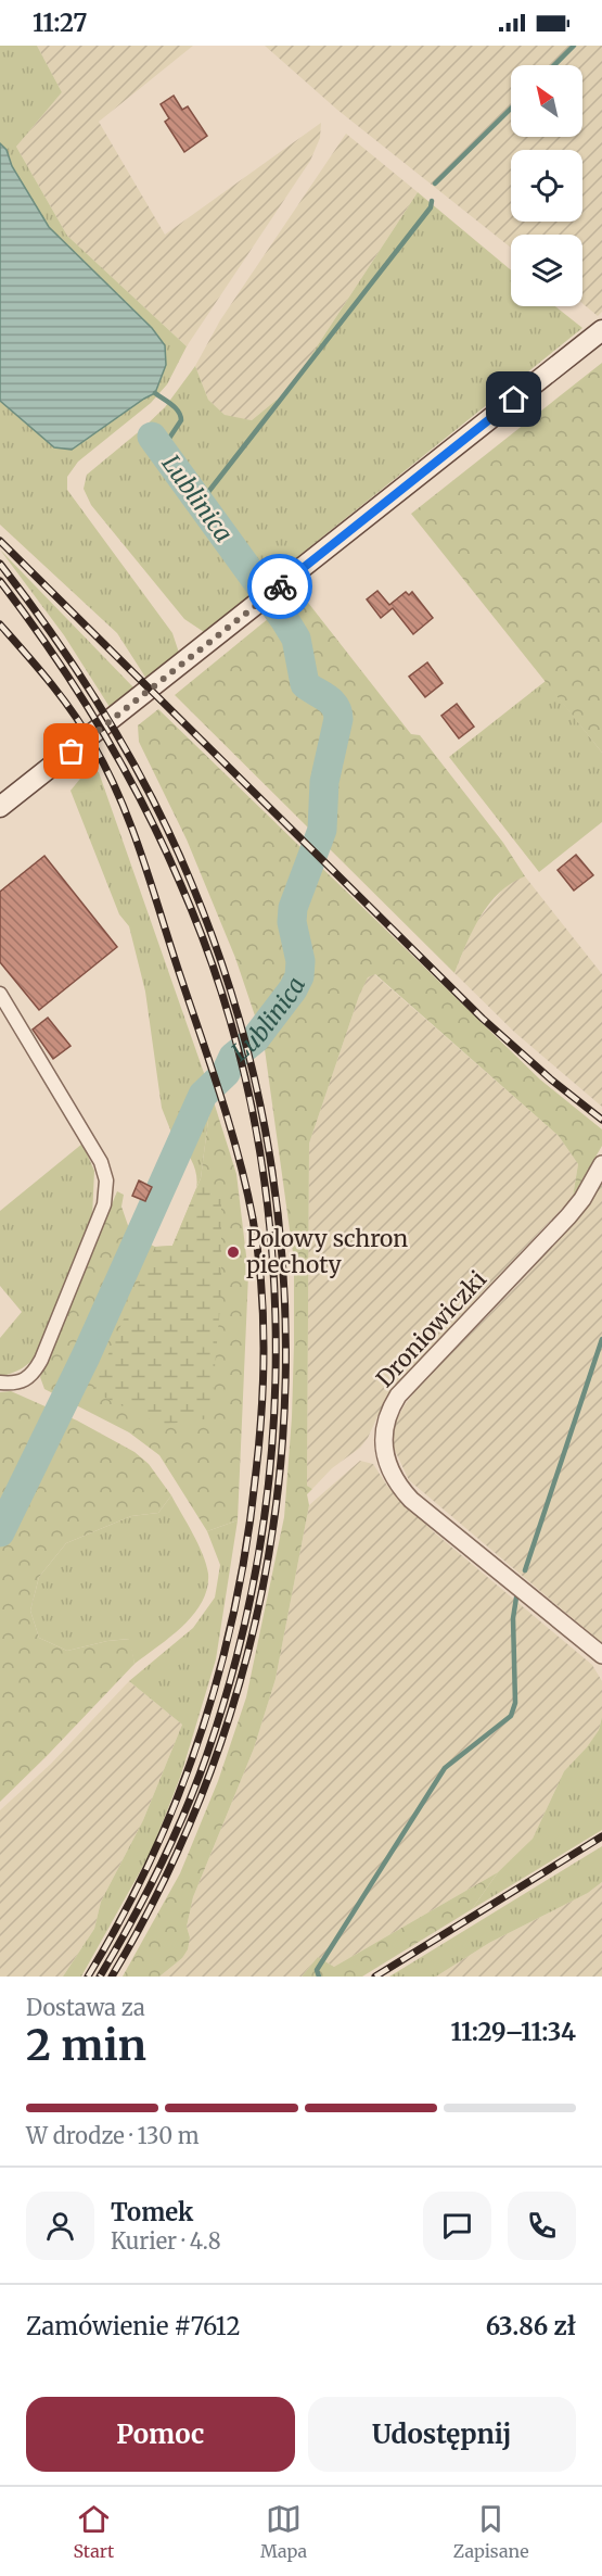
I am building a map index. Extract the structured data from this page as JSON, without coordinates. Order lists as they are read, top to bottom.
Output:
{
  "streets": {
    "street": ["Droniowiczki"]
  },
  "water": ["Lublinica"],
  "places": ["Polowy schron piechoty"],
  "north": "top left",
  "page": {
    "status": "11:27",
    "heading": ["2 min", "Dostawa za", "11:29–11:34"],
    "panel": [
      "Tomek",
      "Kurier · 4.8",
      "Zamówienie #7612",
      "63.86 zł"
    ],
    "bar": "W drodze · 130 m",
    "buttons": ["Pomoc", "Udostępnij"],
    "tabs": ["Start", "Mapa", "Zapisane"]
  }
}
